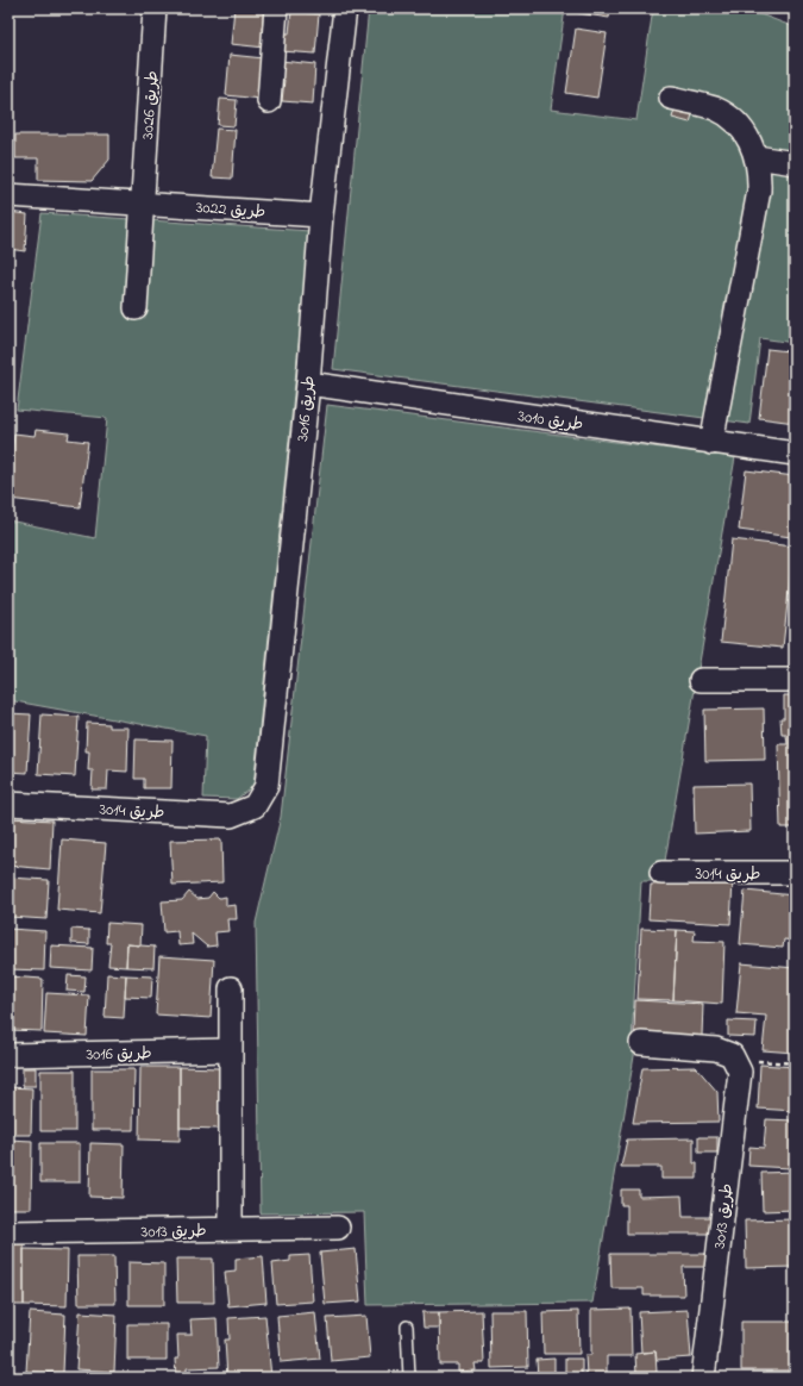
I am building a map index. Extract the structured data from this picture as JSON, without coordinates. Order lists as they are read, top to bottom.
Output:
{
  "streets": {
    "street": [
      "طريق 3026",
      "طريق 3022",
      "طريق 3016",
      "طريق 3010",
      "طريق 3014",
      "طريق 3013"
    ]
  },
  "crossings": [
    ["طريق 3026", "طريق 3022"],
    ["طريق 3022", "طريق 3016"],
    ["طريق 3016", "طريق 3010"],
    ["طريق 3016", "طريق 3014"]
  ]
}
